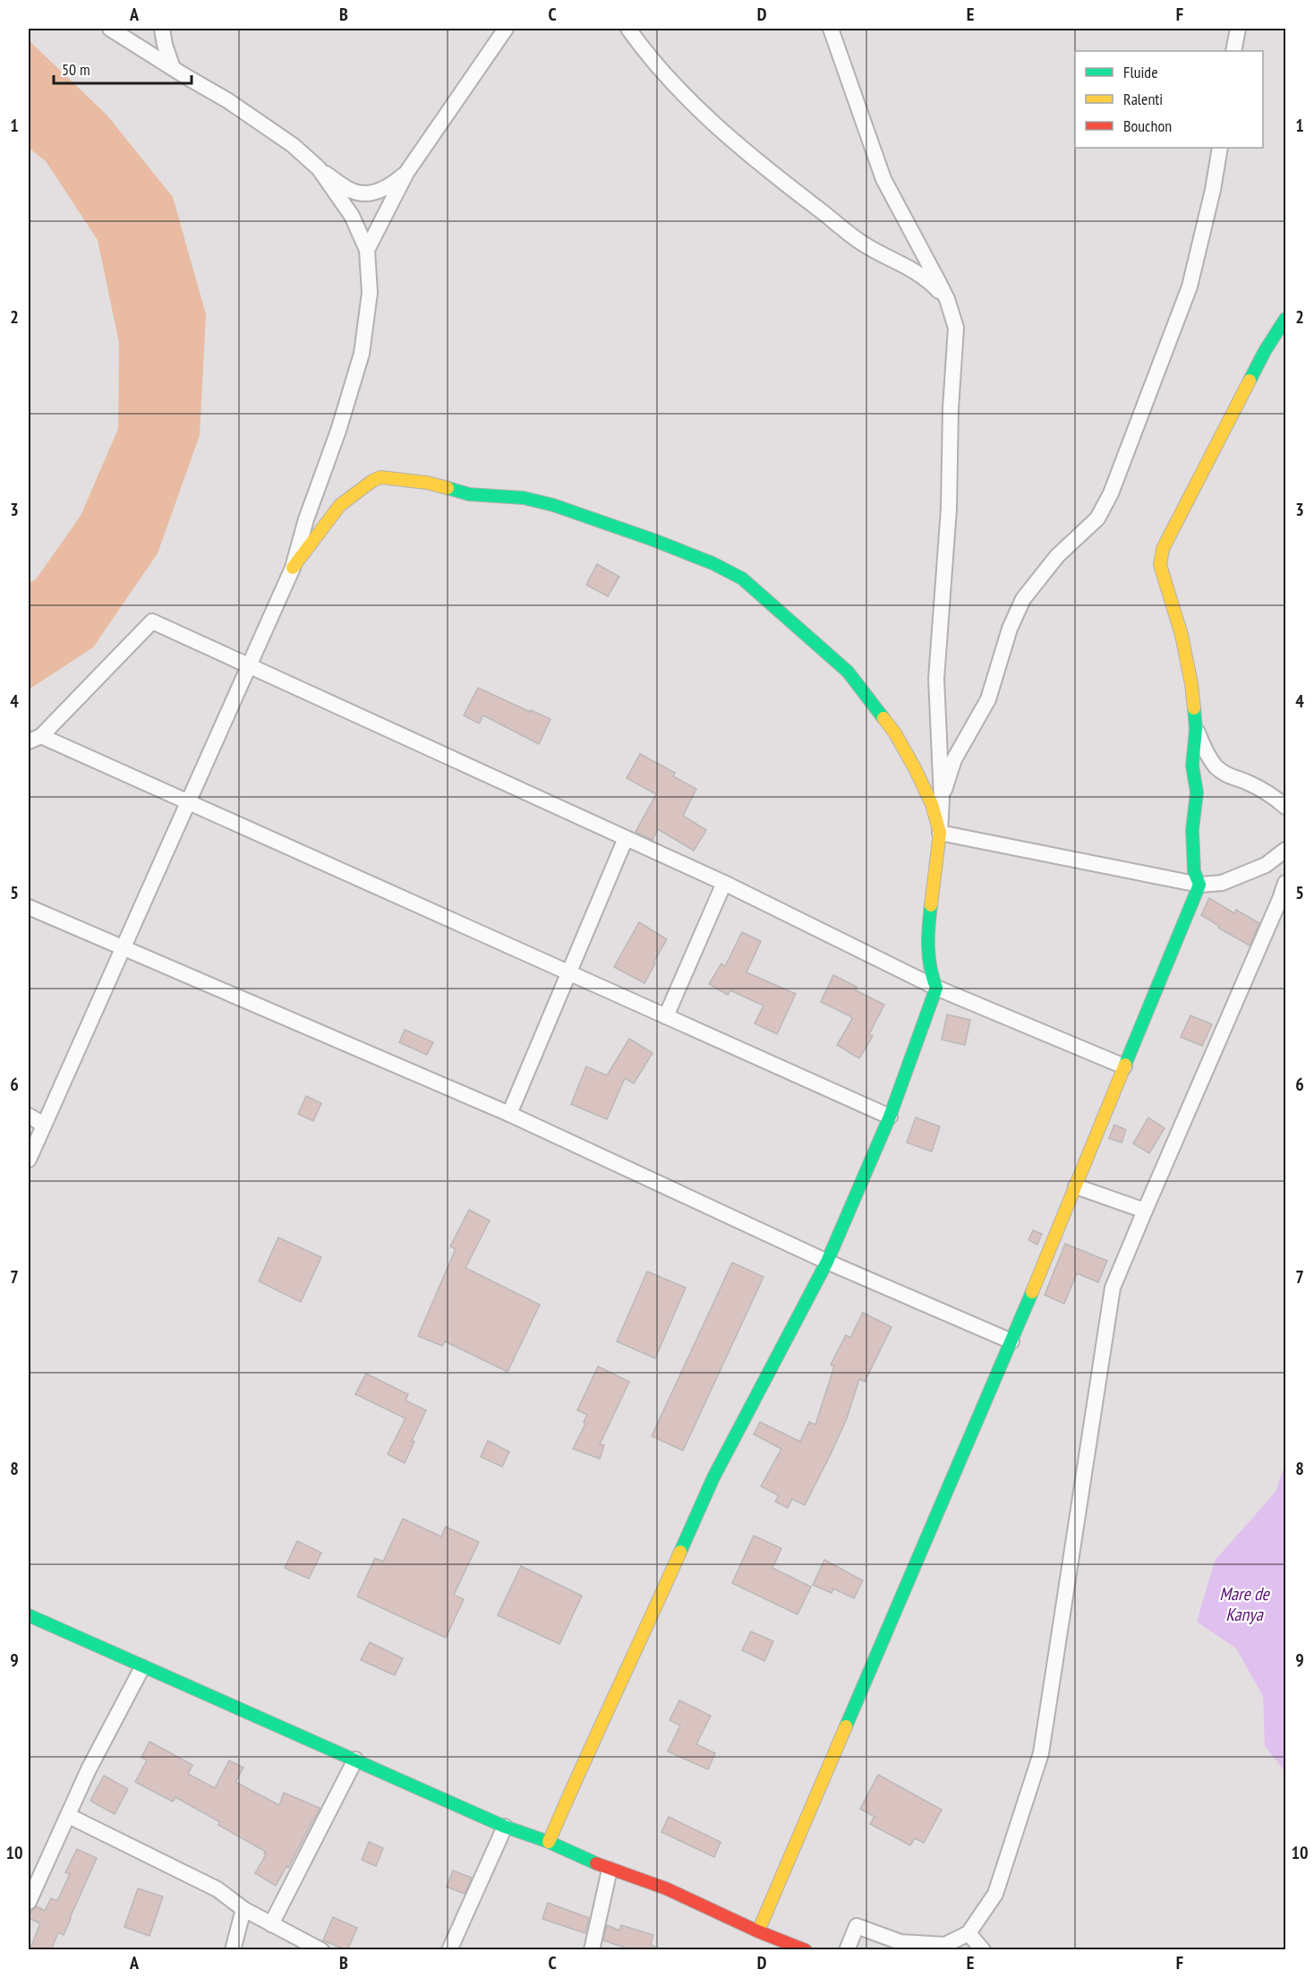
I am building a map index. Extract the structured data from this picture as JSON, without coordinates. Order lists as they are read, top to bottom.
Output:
{
  "water": ["Mare de Kanya"],
  "legend": ["Fluide", "Ralenti", "Bouchon"],
  "scale_bar": "50 m",
  "grid": {
    "columns": [
      "A",
      "B",
      "C",
      "D",
      "E",
      "F"
    ],
    "rows": [
      "1",
      "2",
      "3",
      "4",
      "5",
      "6",
      "7",
      "8",
      "9",
      "10"
    ]
  }
}
